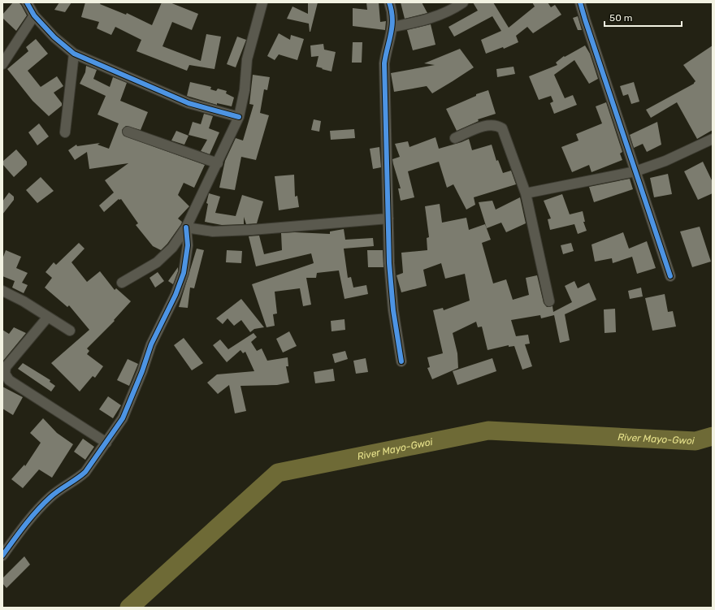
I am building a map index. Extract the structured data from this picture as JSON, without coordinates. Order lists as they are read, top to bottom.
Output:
{
  "water": ["River Mayo-Gwoi"],
  "scale_bar": "50 m"
}
